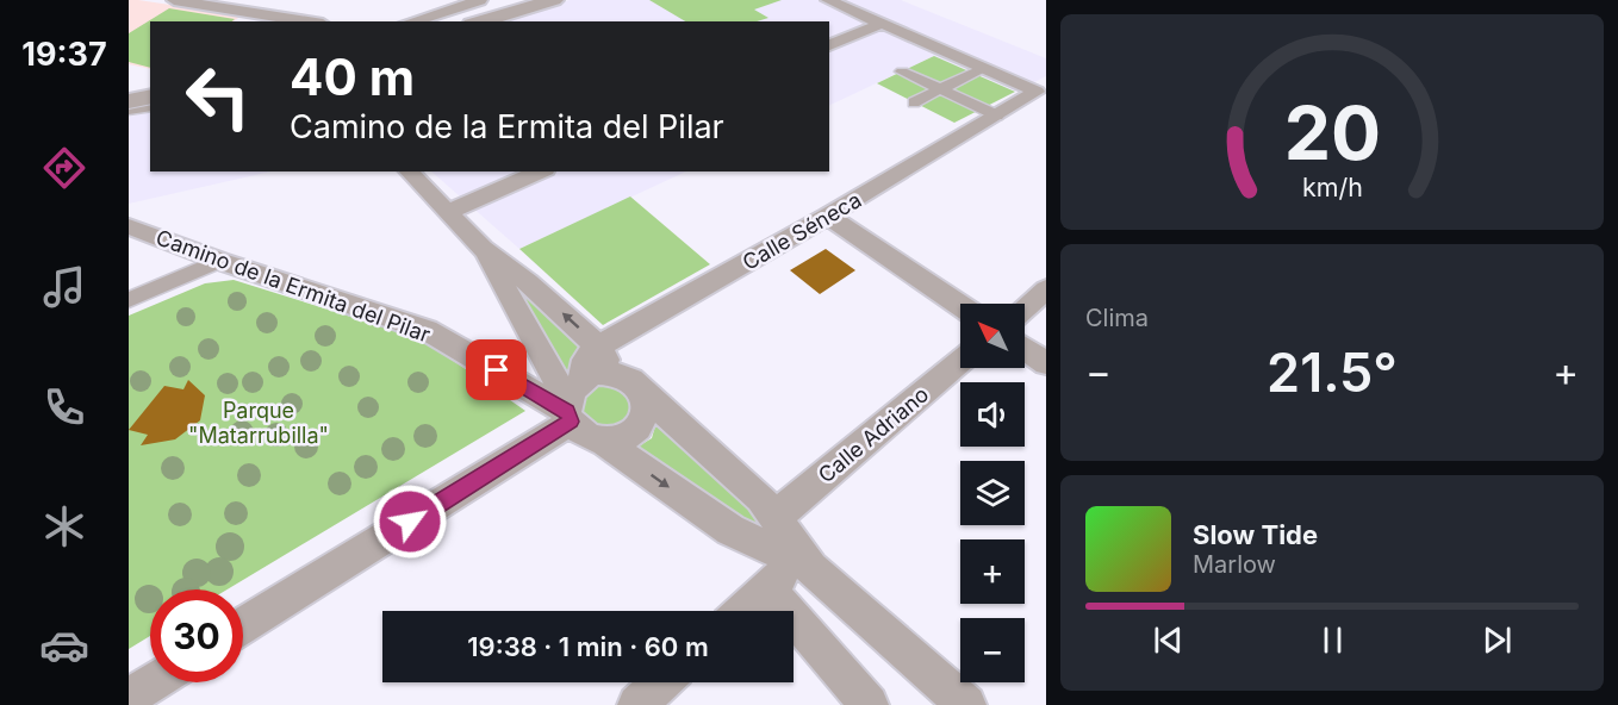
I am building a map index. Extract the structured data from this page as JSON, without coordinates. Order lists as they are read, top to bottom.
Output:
{
  "streets": {
    "street": ["Calle Séneca", "Camino de la Ermita del Pilar", "Calle Adriano"]
  },
  "parks": ["Parque \"Matarrubilla\""],
  "north": "top left",
  "page": {
    "tabs": "19:37",
    "turn": ["40 m", "Camino de la Ermita del Pilar"],
    "tile": "Clima",
    "map_buttons": ["+", "−"],
    "heat": ["−", "21.5°", "+"],
    "song": ["Slow Tide", "Marlow"],
    "limit": "30",
    "trip": "19:38 · 1 min · 60 m",
    "gauge": ["20", "km/h"]
  }
}
